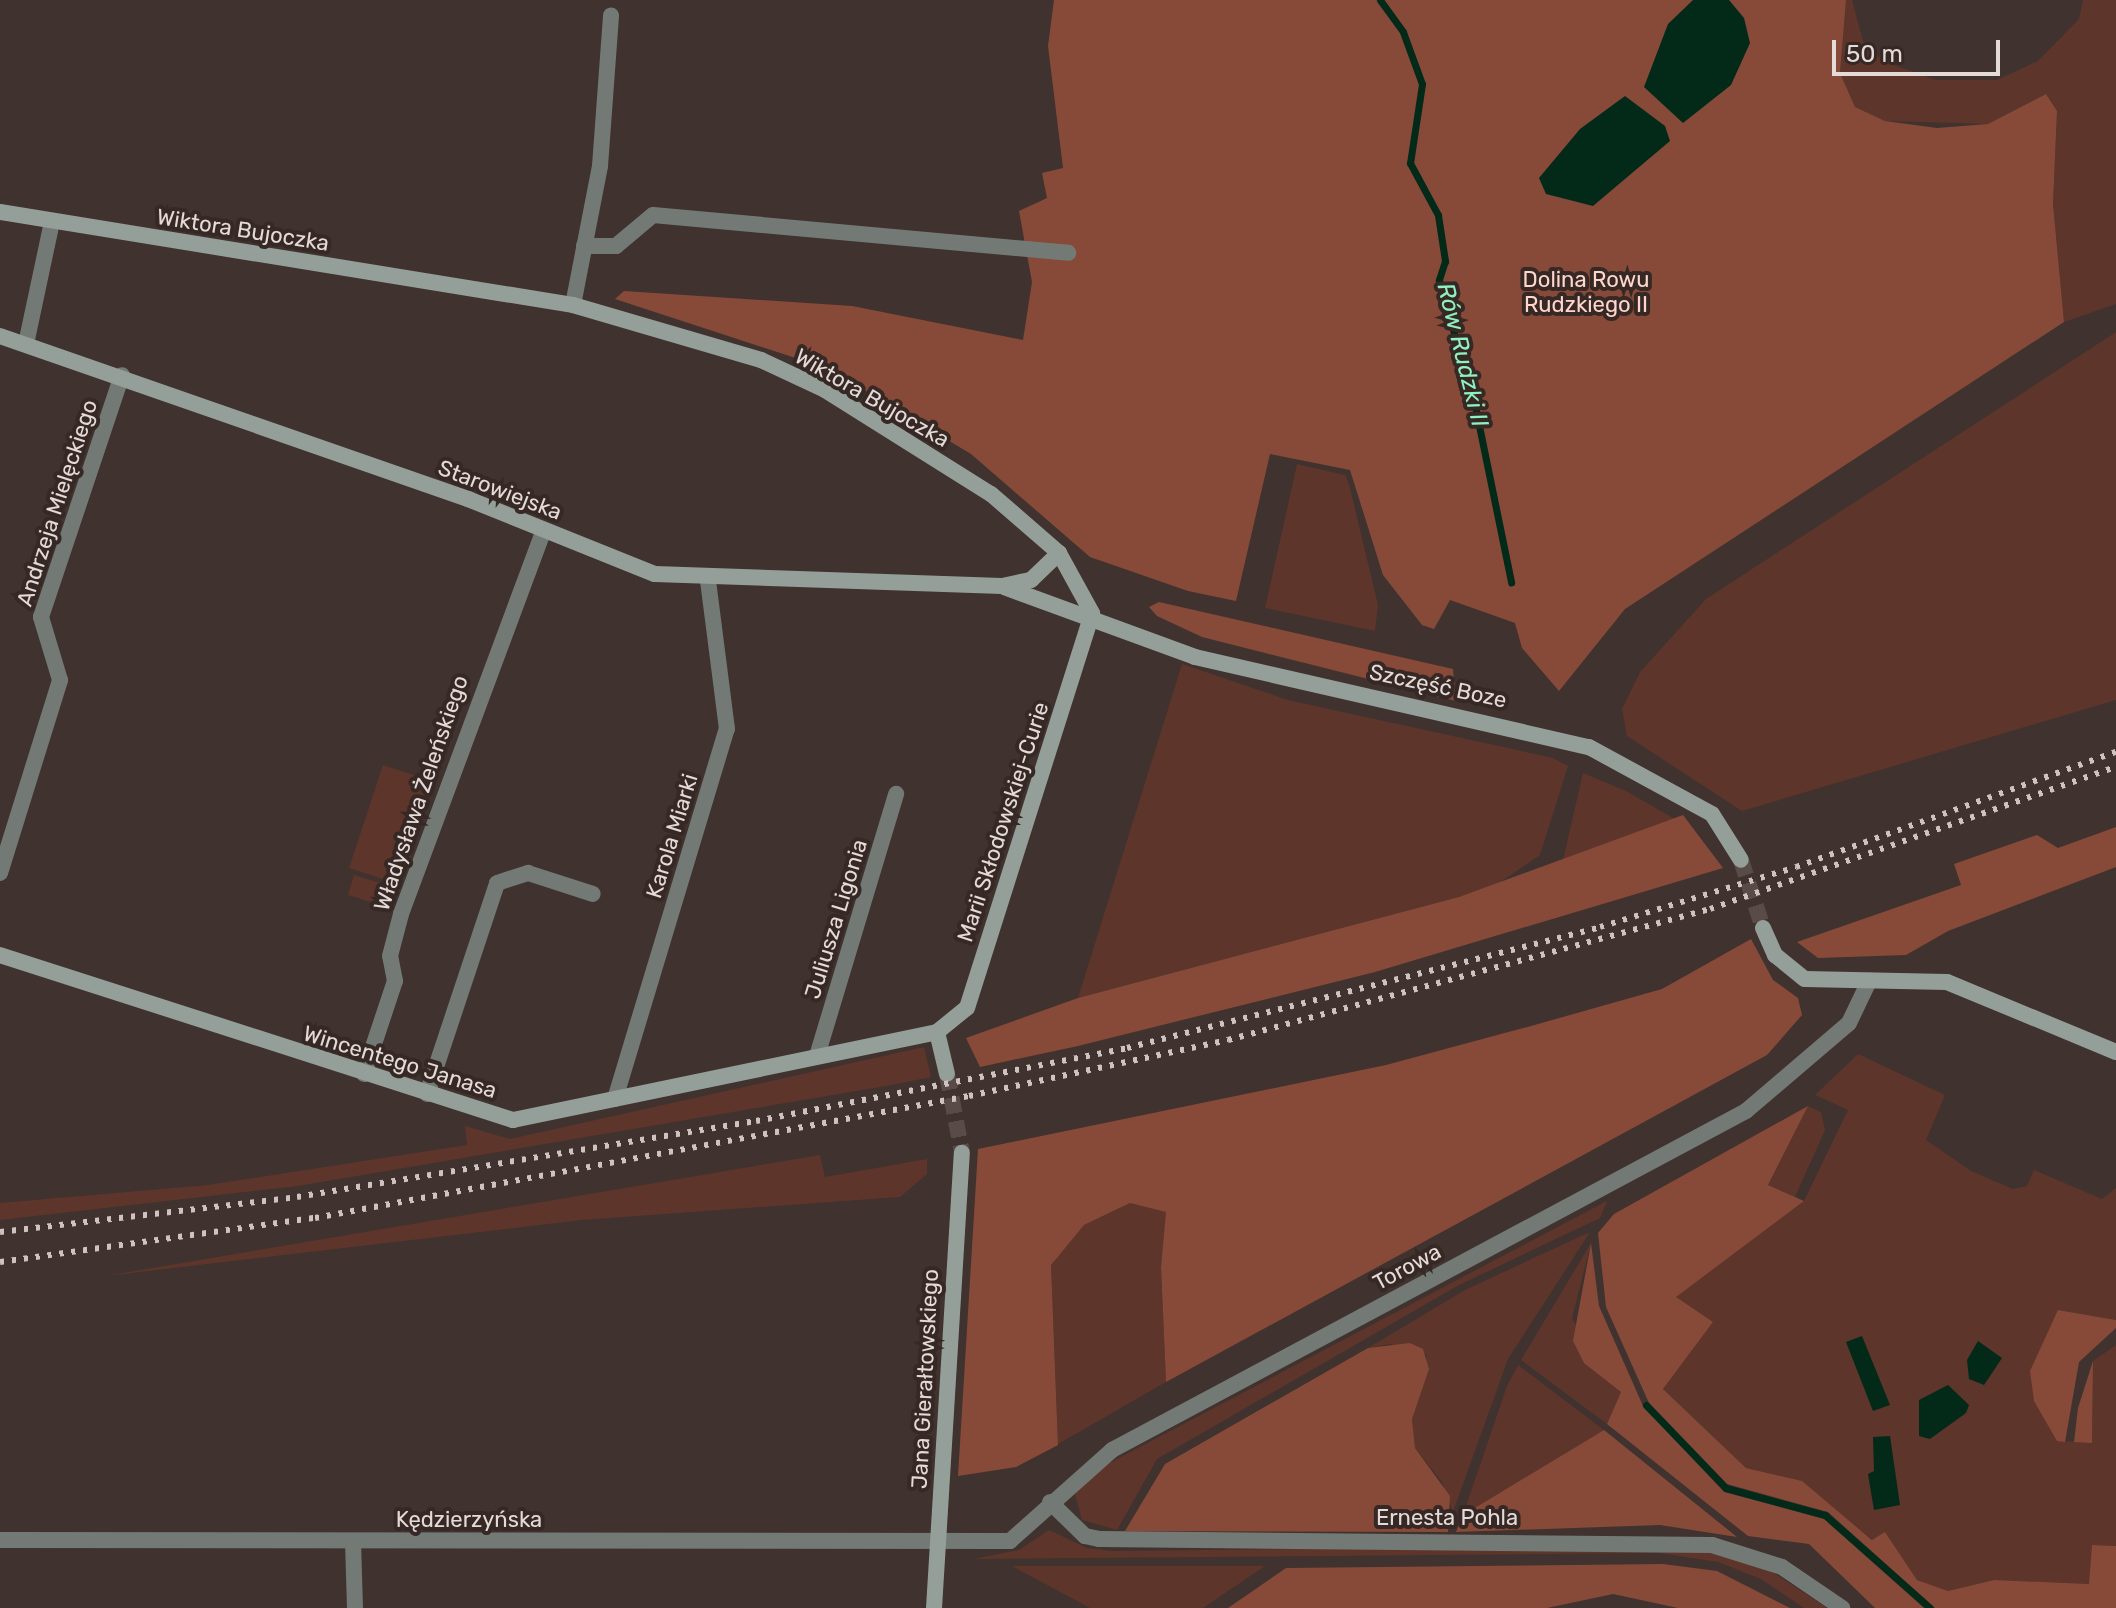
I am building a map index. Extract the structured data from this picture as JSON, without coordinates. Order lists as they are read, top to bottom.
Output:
{
  "streets": {
    "street": [
      "Wiktora Bujoczka",
      "Starowiejska",
      "Andrzeja Mielęckiego",
      "Szczęść Boze",
      "Władysława Żeleńskiego",
      "Marii Skłodowskiej-Curie",
      "Karola Miarki",
      "Juliusza Ligonia",
      "Wincentego Janasa",
      "Torowa",
      "Jana Gierałtowskiego",
      "Ernesta Pohla",
      "Kędzierzyńska"
    ]
  },
  "crossings": [
    ["Wiktora Bujoczka", "Starowiejska"],
    ["Wiktora Bujoczka", "Szczęść Boze"],
    ["Wiktora Bujoczka", "Marii Skłodowskiej-Curie"],
    ["Starowiejska", "Andrzeja Mielęckiego"],
    ["Starowiejska", "Szczęść Boze"],
    ["Starowiejska", "Władysława Żeleńskiego"],
    ["Starowiejska", "Marii Skłodowskiej-Curie"],
    ["Starowiejska", "Karola Miarki"],
    ["Szczęść Boze", "Marii Skłodowskiej-Curie"],
    ["Władysława Żeleńskiego", "Wincentego Janasa"],
    ["Marii Skłodowskiej-Curie", "Wincentego Janasa"],
    ["Karola Miarki", "Wincentego Janasa"],
    ["Juliusza Ligonia", "Wincentego Janasa"],
    ["Torowa", "Jana Gierałtowskiego"],
    ["Torowa", "Ernesta Pohla"],
    ["Torowa", "Kędzierzyńska"],
    ["Jana Gierałtowskiego", "Kędzierzyńska"]
  ],
  "water": ["Rów Rudzki II"],
  "parks": ["Dolina Rowu Rudzkiego II"],
  "scale_bar": "50 m"
}
